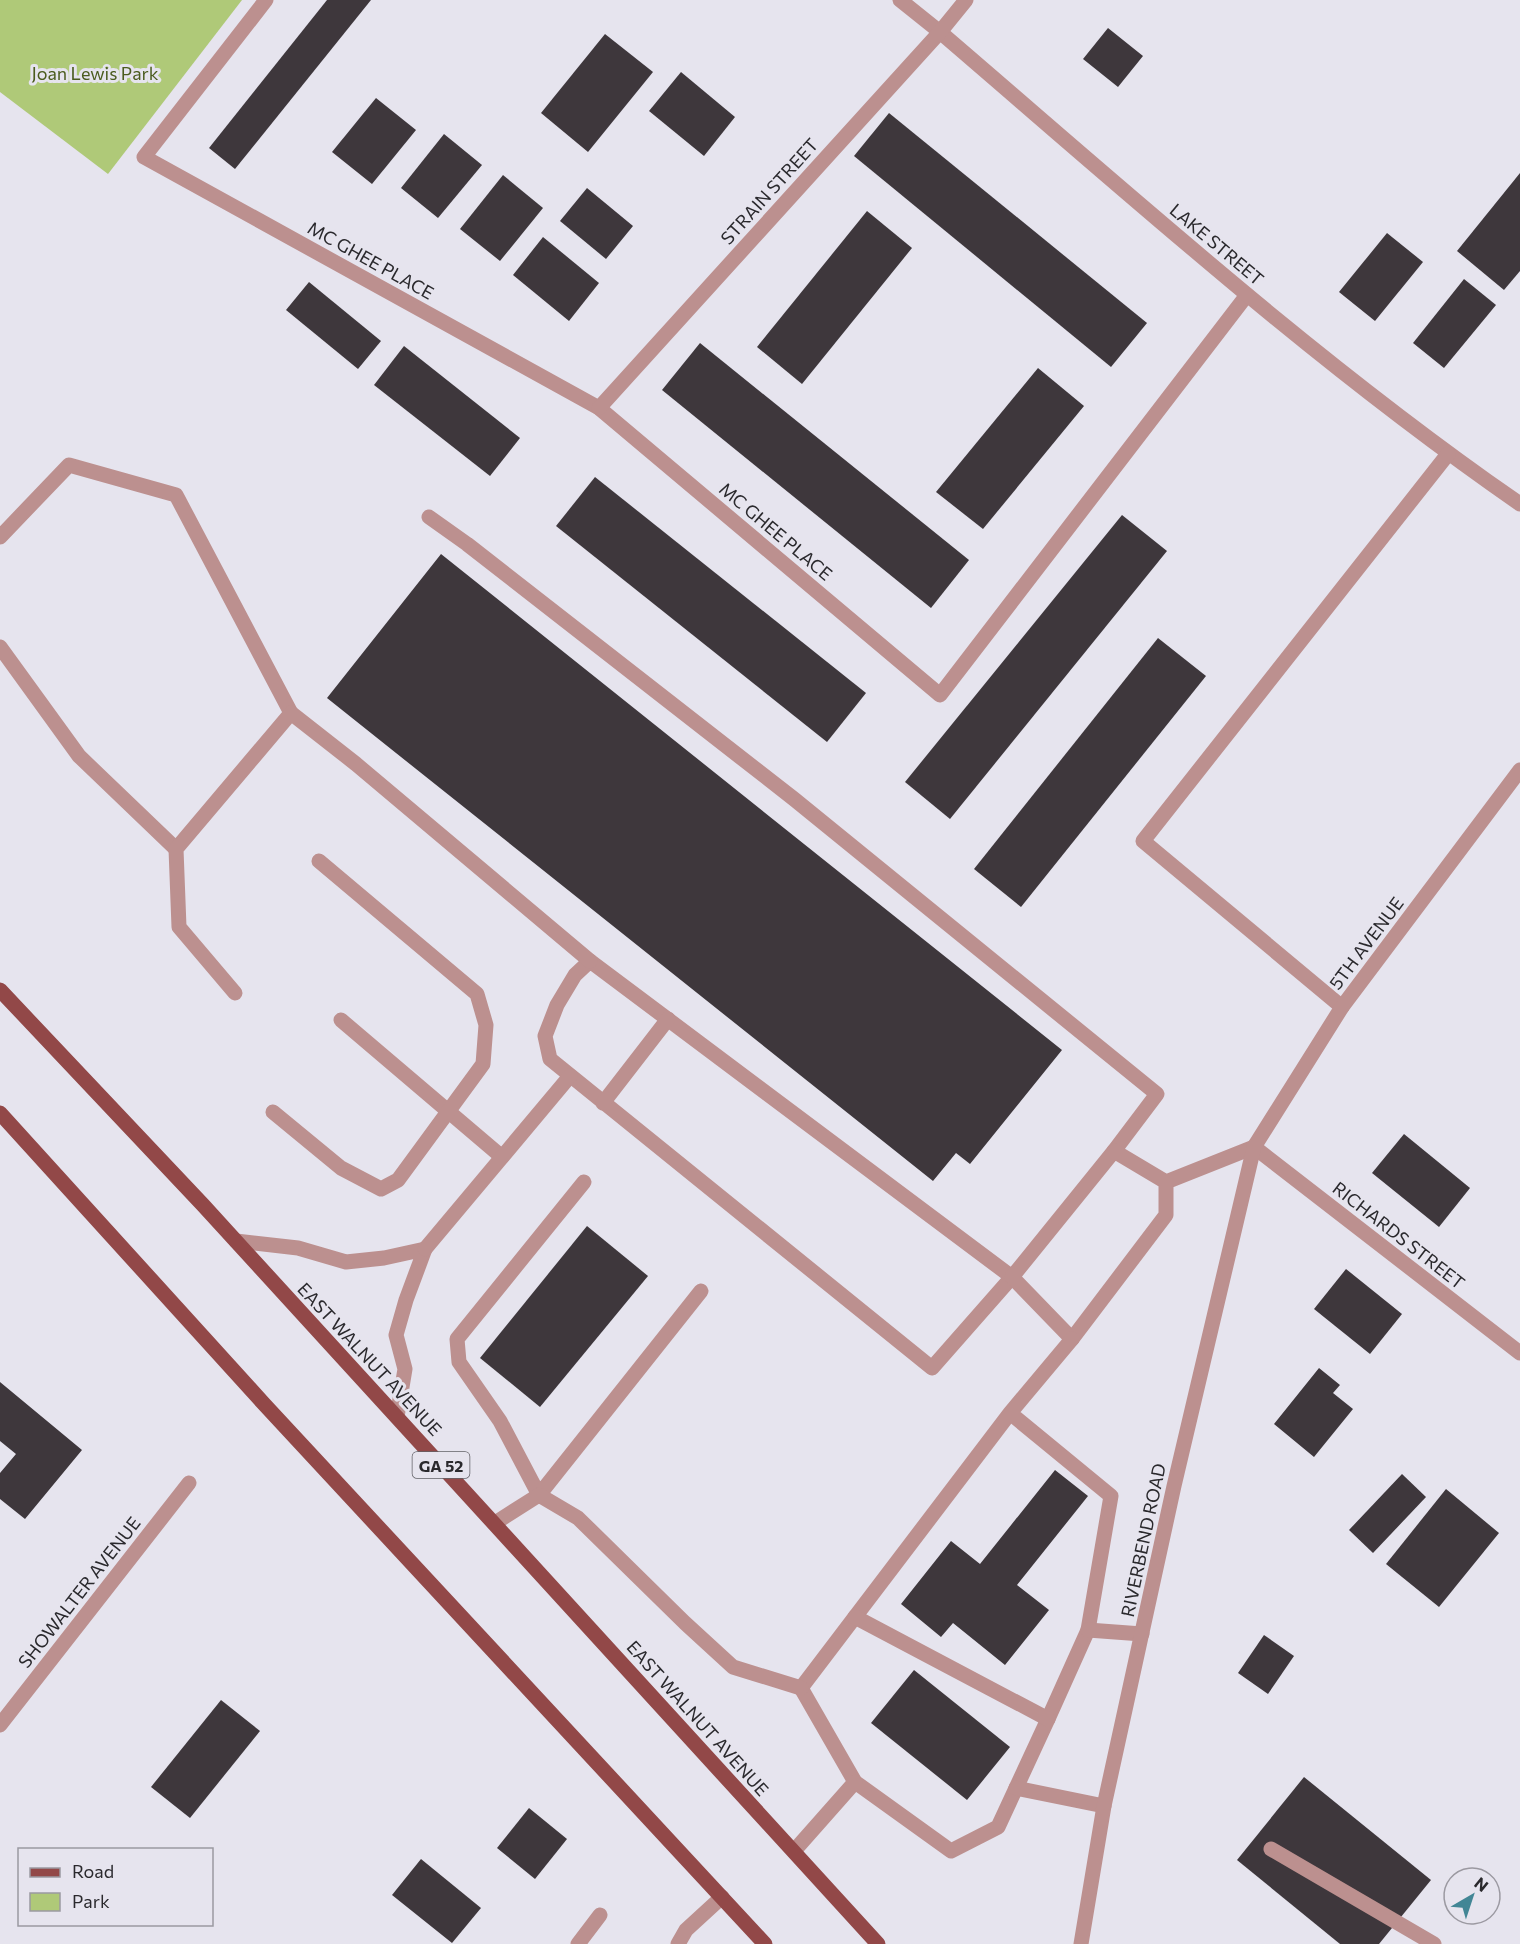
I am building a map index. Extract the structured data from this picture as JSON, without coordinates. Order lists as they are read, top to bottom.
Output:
{
  "streets": {
    "main road": ["EAST WALNUT AVENUE", "GA 52"],
    "street": [
      "STRAIN STREET",
      "LAKE STREET",
      "MC GHEE PLACE",
      "5TH AVENUE",
      "RICHARDS STREET",
      "RIVERBEND ROAD",
      "SHOWALTER AVENUE"
    ]
  },
  "crossings": [
    ["STRAIN STREET", "LAKE STREET"],
    ["STRAIN STREET", "MC GHEE PLACE"],
    ["LAKE STREET", "MC GHEE PLACE"],
    ["5TH AVENUE", "RICHARDS STREET"],
    ["5TH AVENUE", "RIVERBEND ROAD"],
    ["RICHARDS STREET", "RIVERBEND ROAD"]
  ],
  "parks": ["Joan Lewis Park"],
  "legend": ["Road", "Park"],
  "north": "top right"
}
